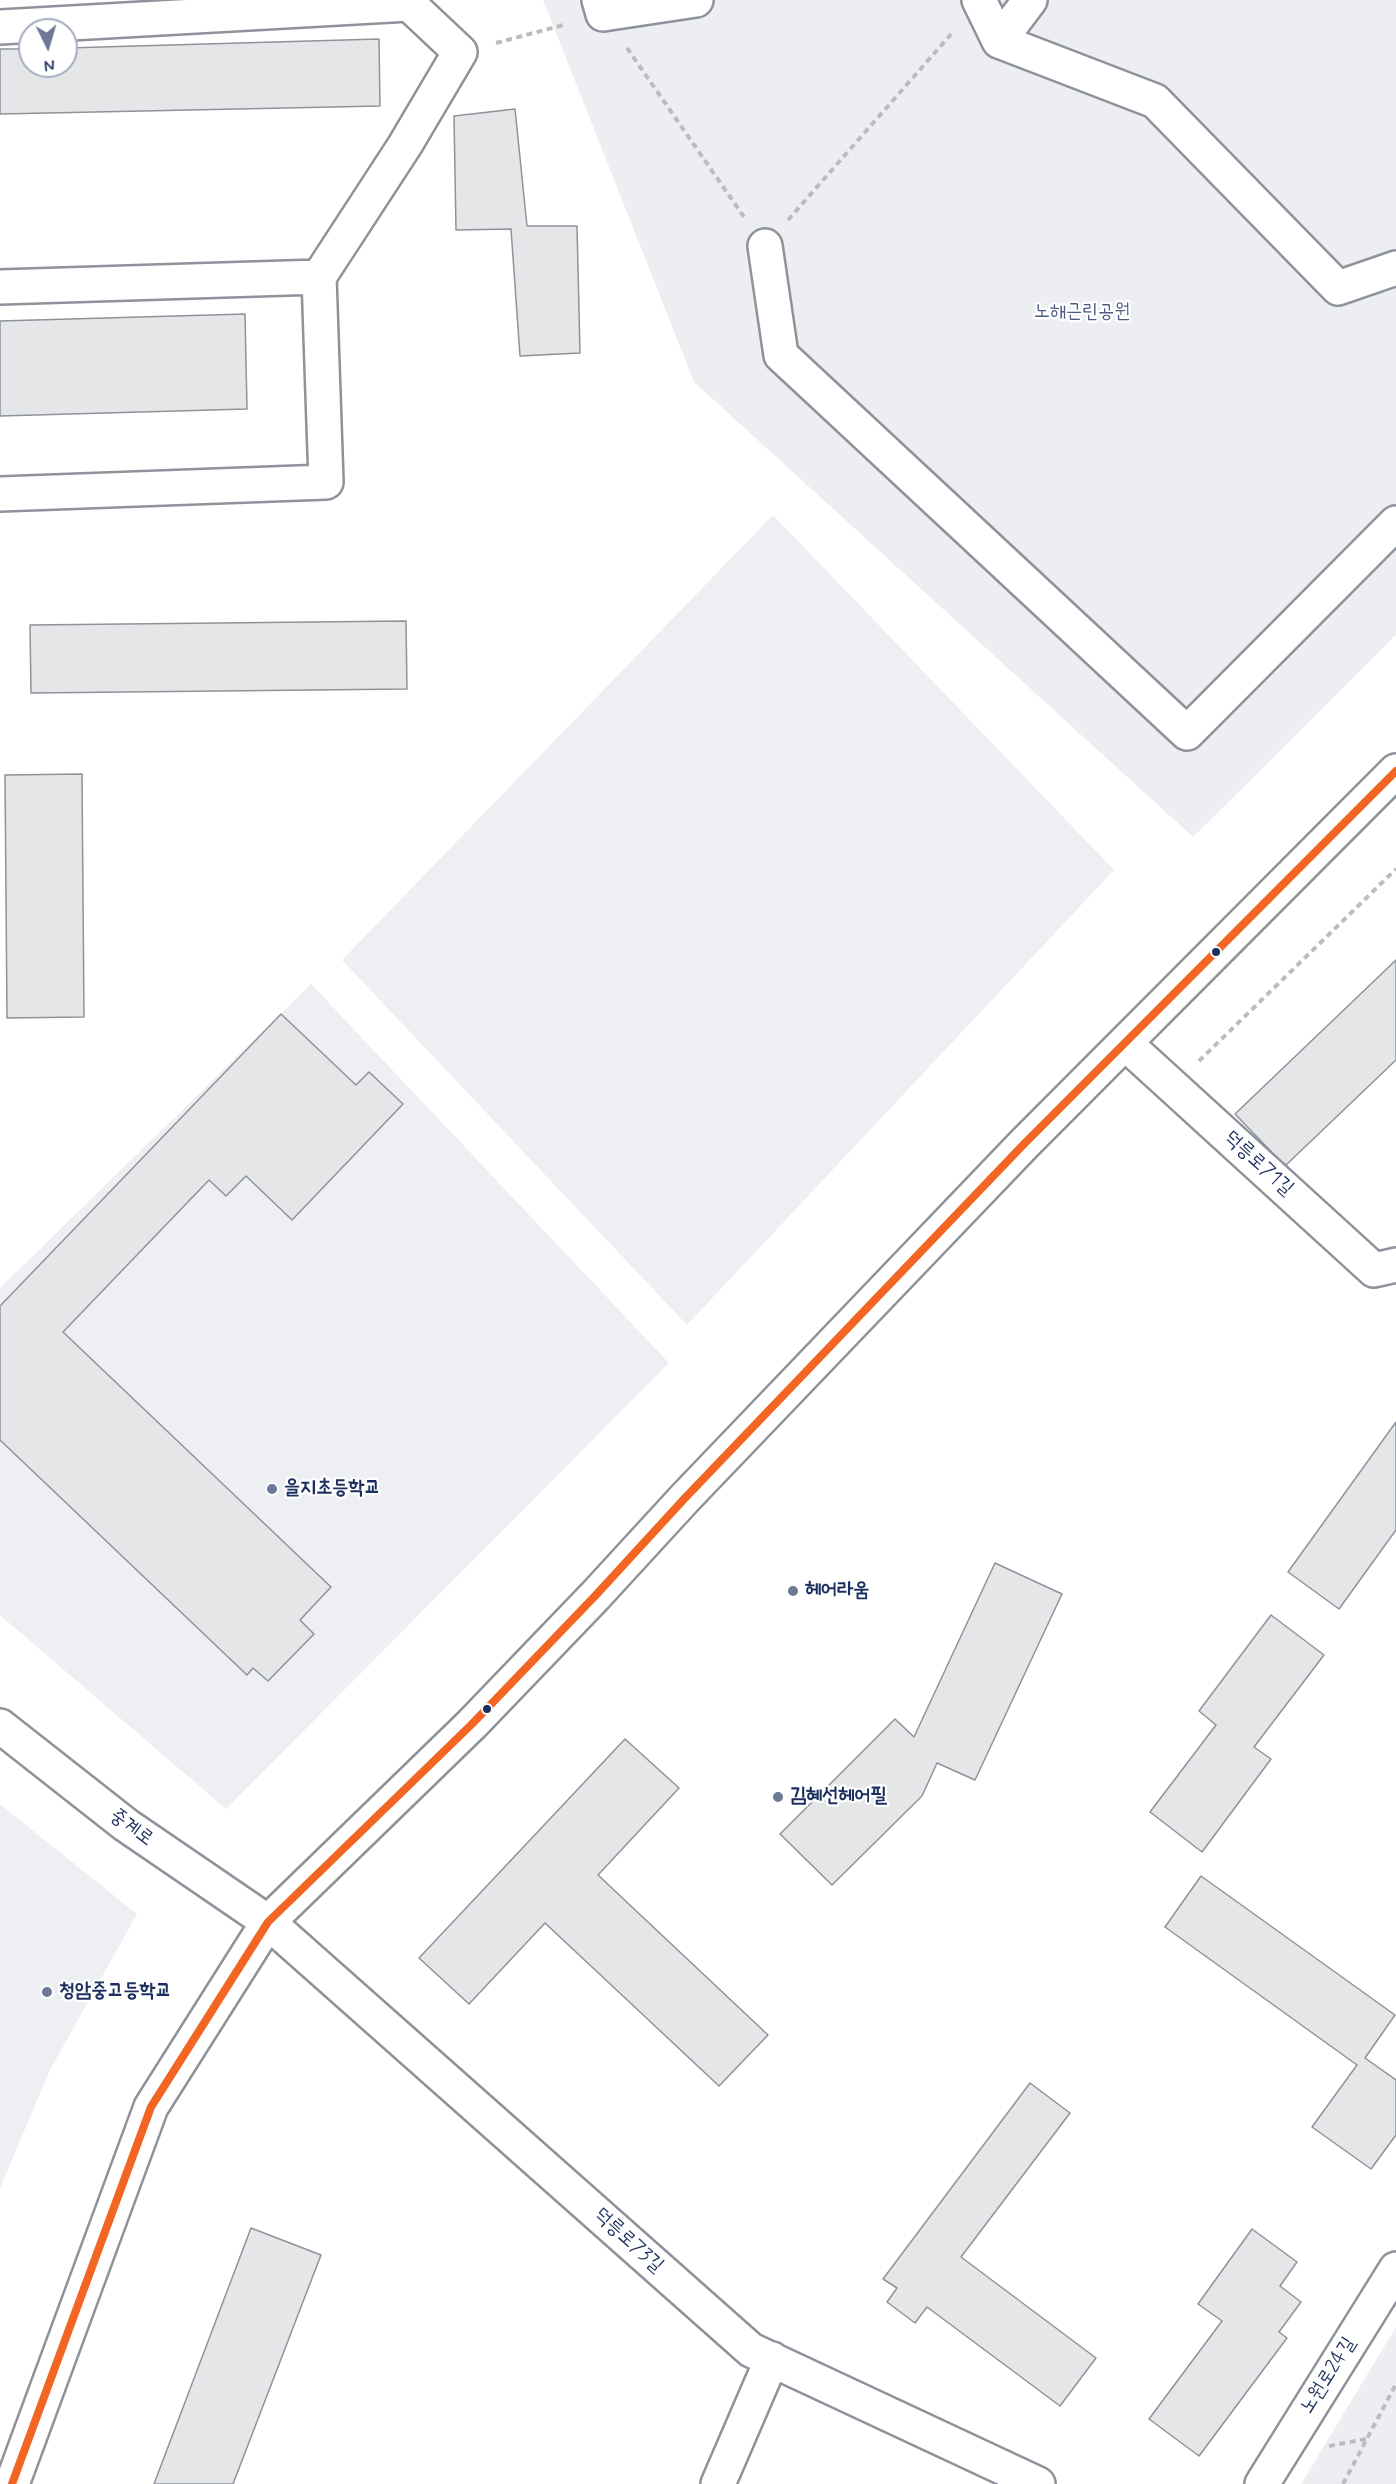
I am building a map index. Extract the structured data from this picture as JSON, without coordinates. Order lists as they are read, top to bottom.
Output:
{
  "streets": {
    "street": [
      "덕릉로71길",
      "중계로",
      "덕릉로73길",
      "노원로24길"
    ]
  },
  "crossings": [
    ["중계로", "덕릉로73길"]
  ],
  "parks": ["노해근린공원"],
  "places": [
    "을지초등학교",
    "헤어라움",
    "김혜선헤어필",
    "청암중고등학교"
  ],
  "north": "bottom"
}
